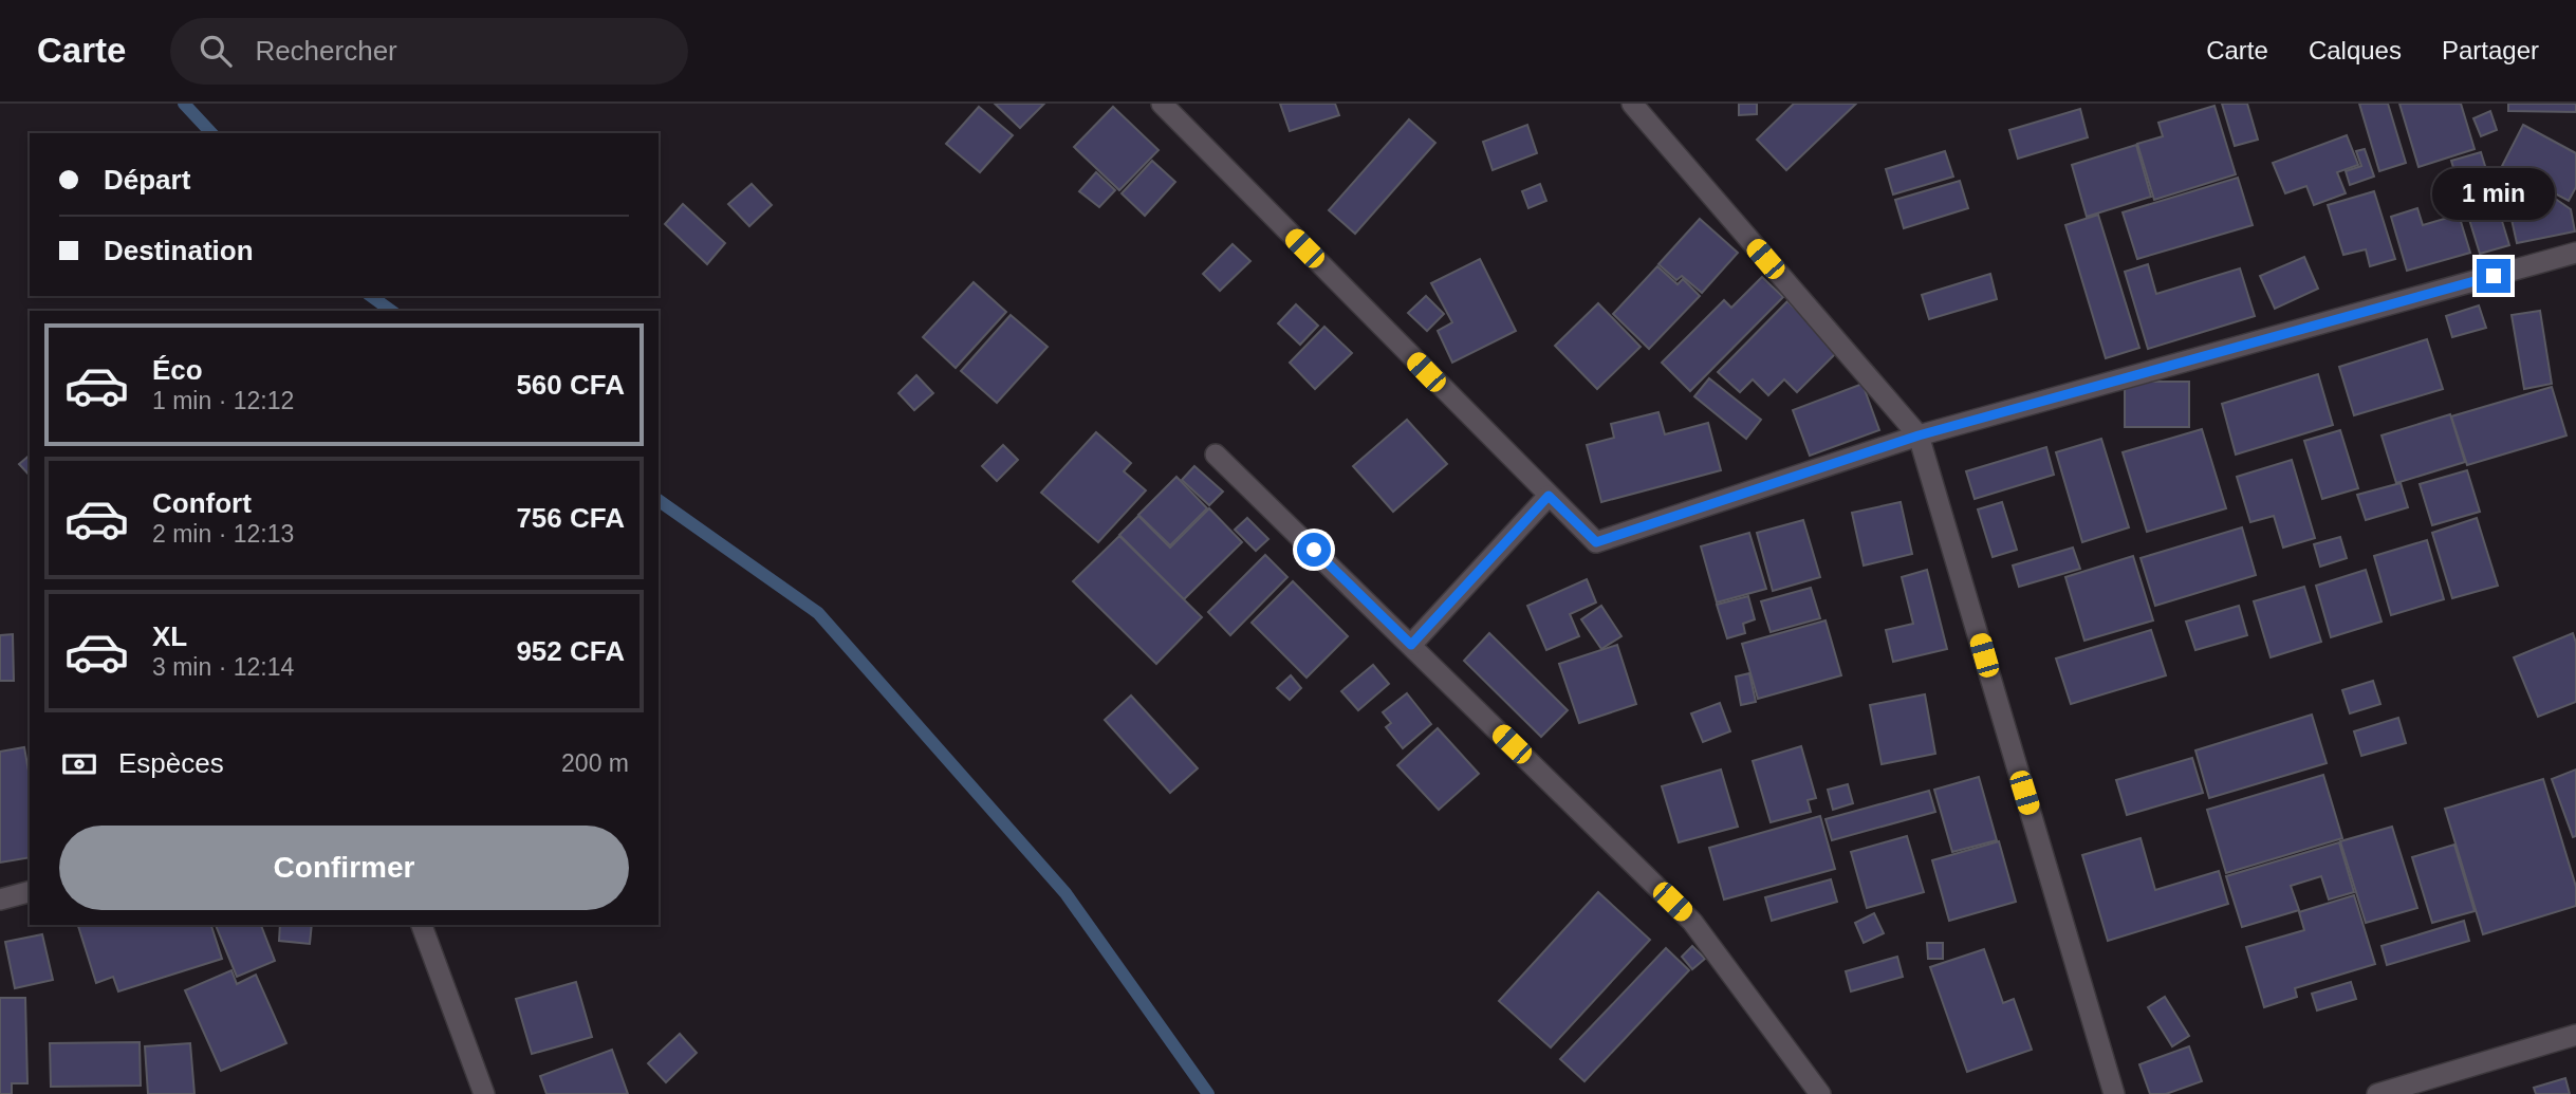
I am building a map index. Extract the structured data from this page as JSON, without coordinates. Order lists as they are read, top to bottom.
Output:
{
  "page": {
    "header": "Carte",
    "search": "Rechercher",
    "nav": ["Carte", "Calques", "Partager"],
    "banner": ["Départ", "Destination"],
    "bubble": "1 min",
    "list": [
      {
        "name": "Éco",
        "note": "1 min · 12:12",
        "value": "560 CFA"
      },
      {
        "name": "Confort",
        "note": "2 min · 12:13",
        "value": "756 CFA"
      },
      {
        "name": "XL",
        "note": "3 min · 12:14",
        "value": "952 CFA"
      }
    ],
    "pay": ["Espèces", "200 m"],
    "buttons": "Confirmer"
  }
}
